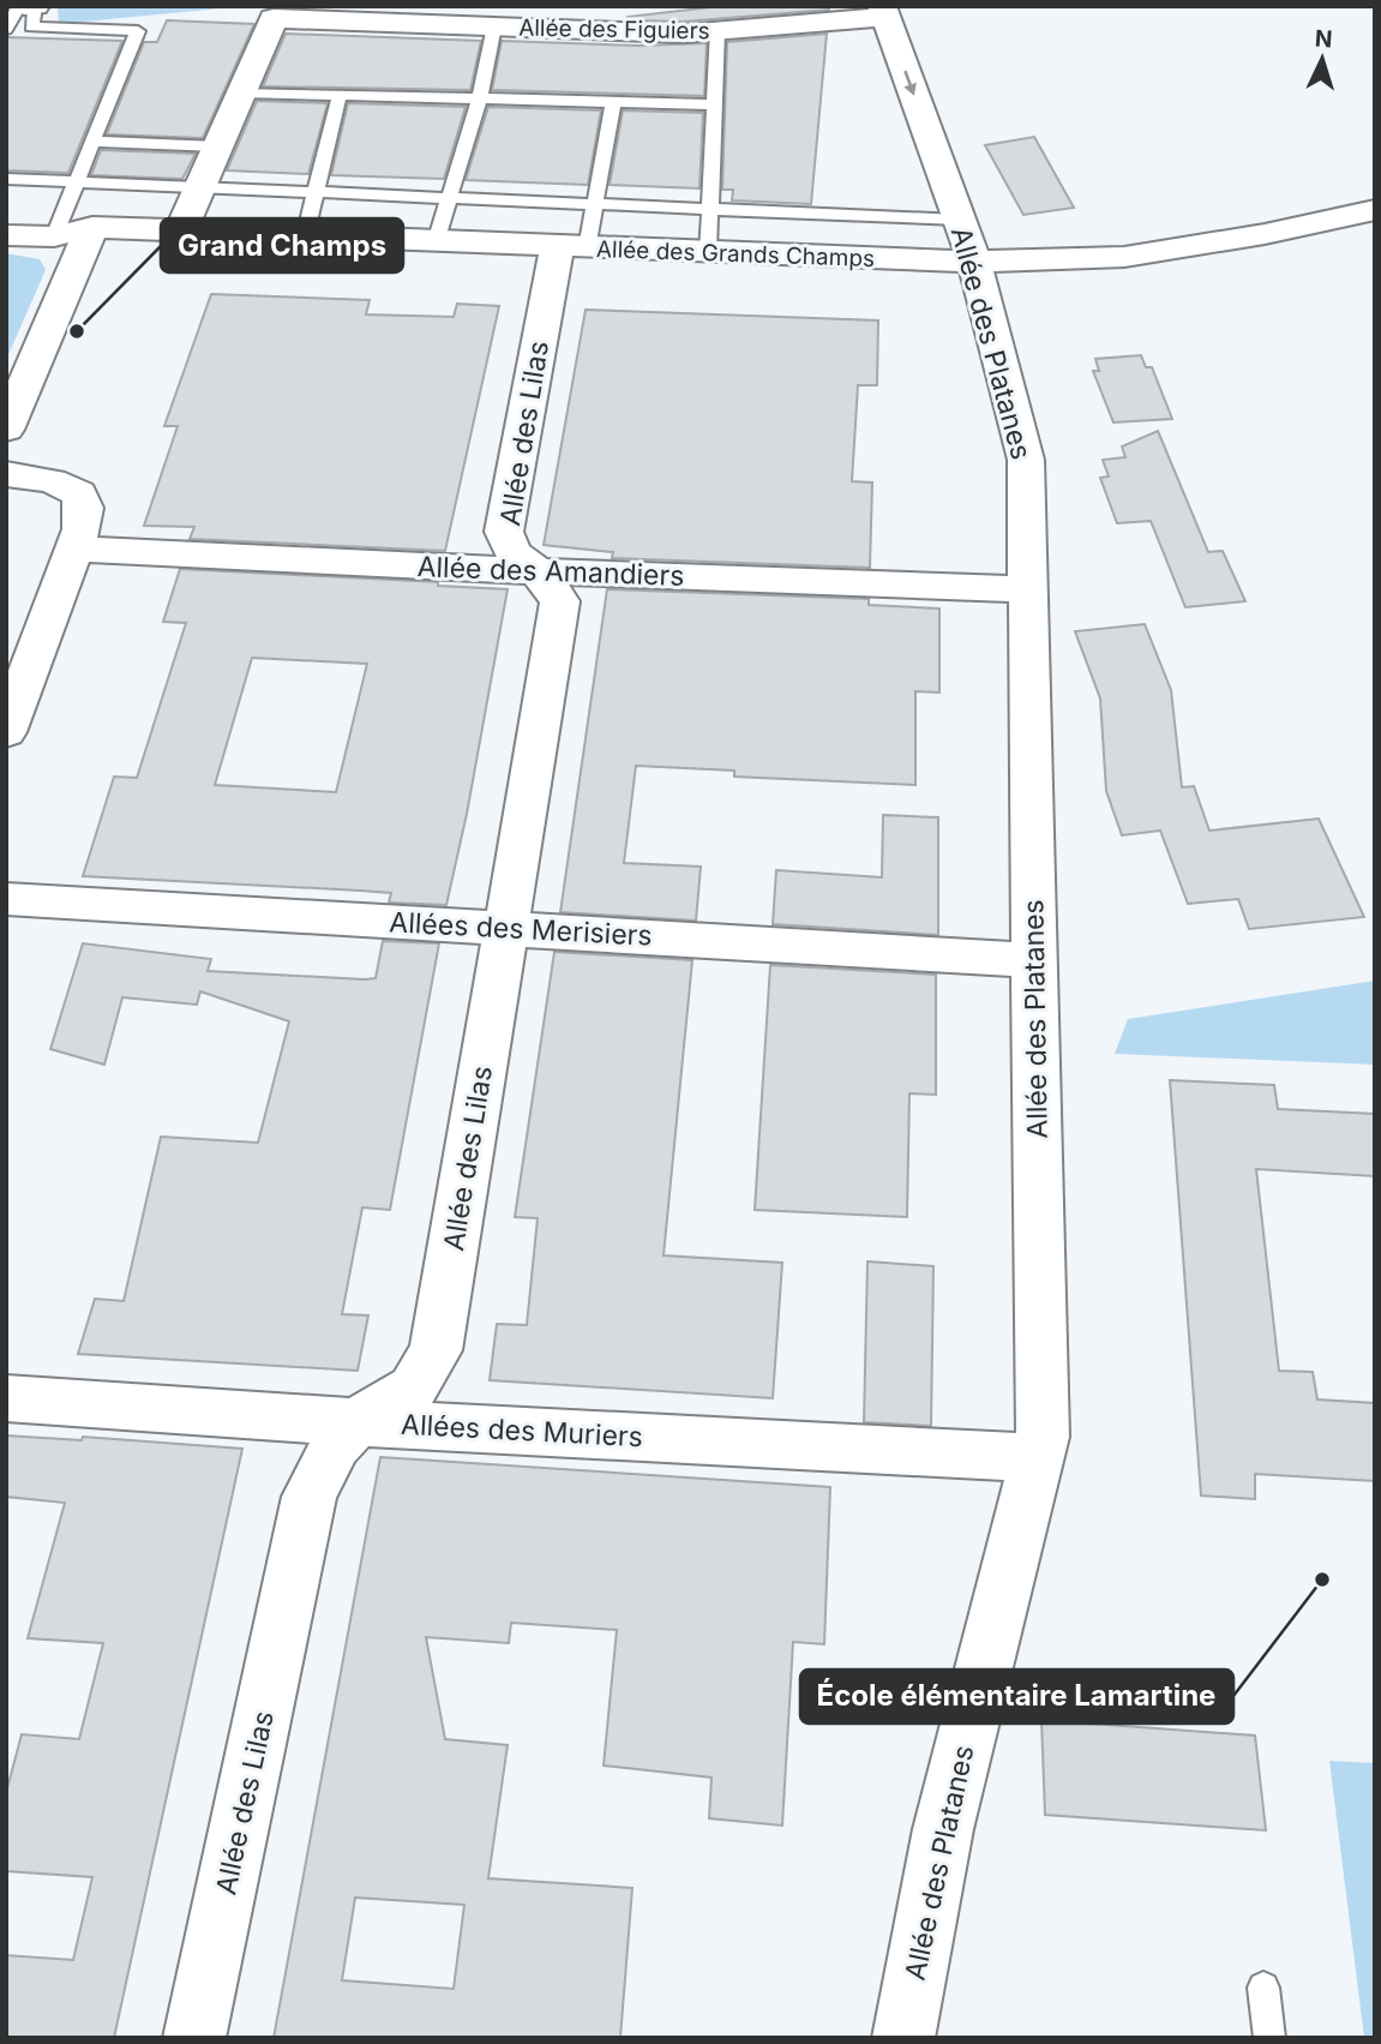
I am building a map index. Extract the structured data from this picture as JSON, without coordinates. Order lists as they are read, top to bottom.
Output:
{
  "streets": {
    "street": [
      "Allée des Figuiers",
      "Allée des Grands Champs",
      "Allée des Platanes",
      "Allée des Lilas",
      "Allée des Amandiers",
      "Allées des Merisiers",
      "Allées des Muriers"
    ]
  },
  "crossings": [
    ["Allée des Figuiers", "Allée des Grands Champs"],
    ["Allée des Figuiers", "Allée des Platanes"],
    ["Allée des Grands Champs", "Allée des Platanes"],
    ["Allée des Grands Champs", "Allée des Lilas"],
    ["Allée des Platanes", "Allée des Amandiers"],
    ["Allée des Platanes", "Allées des Merisiers"],
    ["Allée des Platanes", "Allées des Muriers"],
    ["Allée des Lilas", "Allée des Amandiers"],
    ["Allée des Lilas", "Allées des Merisiers"],
    ["Allée des Lilas", "Allées des Muriers"]
  ],
  "places": ["Grand Champs", "École élémentaire Lamartine"],
  "north": "top"
}
